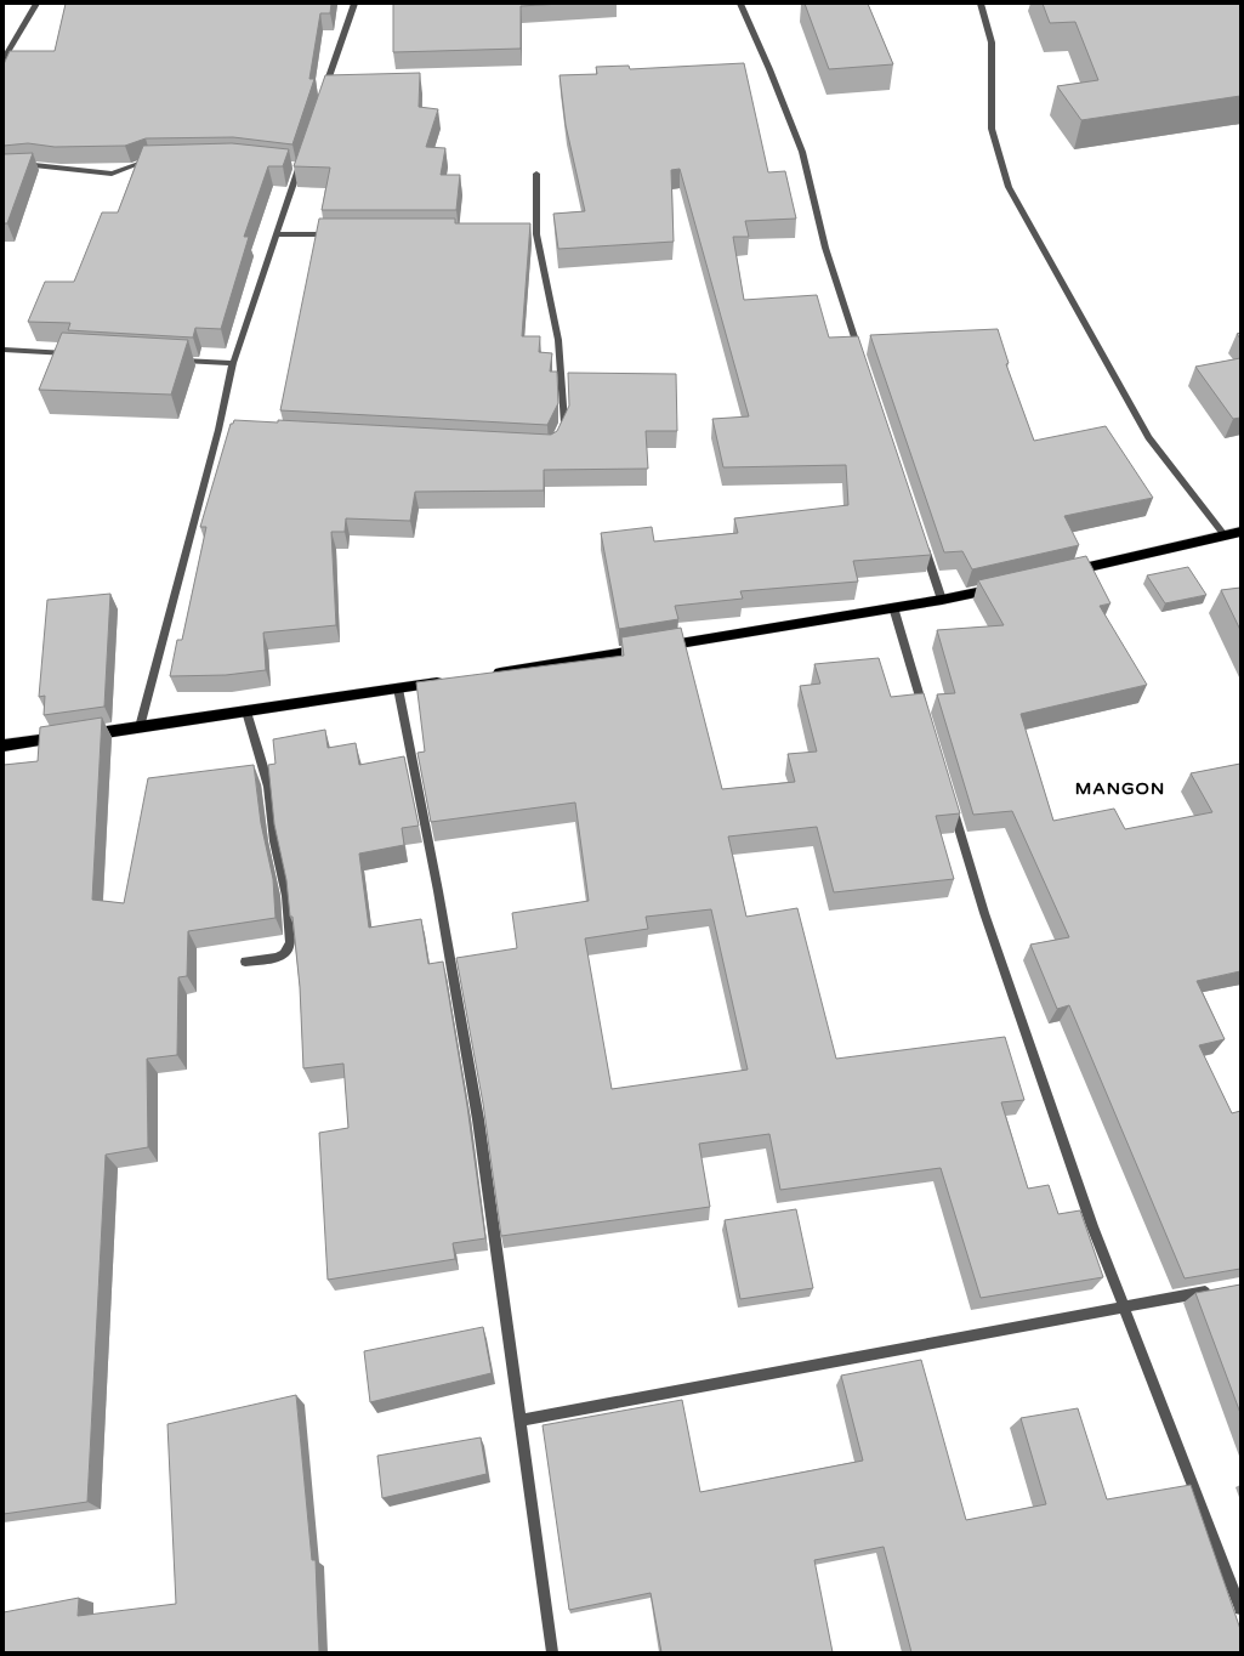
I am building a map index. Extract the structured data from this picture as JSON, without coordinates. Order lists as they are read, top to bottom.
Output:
{
  "districts": ["MANGON"]
}
